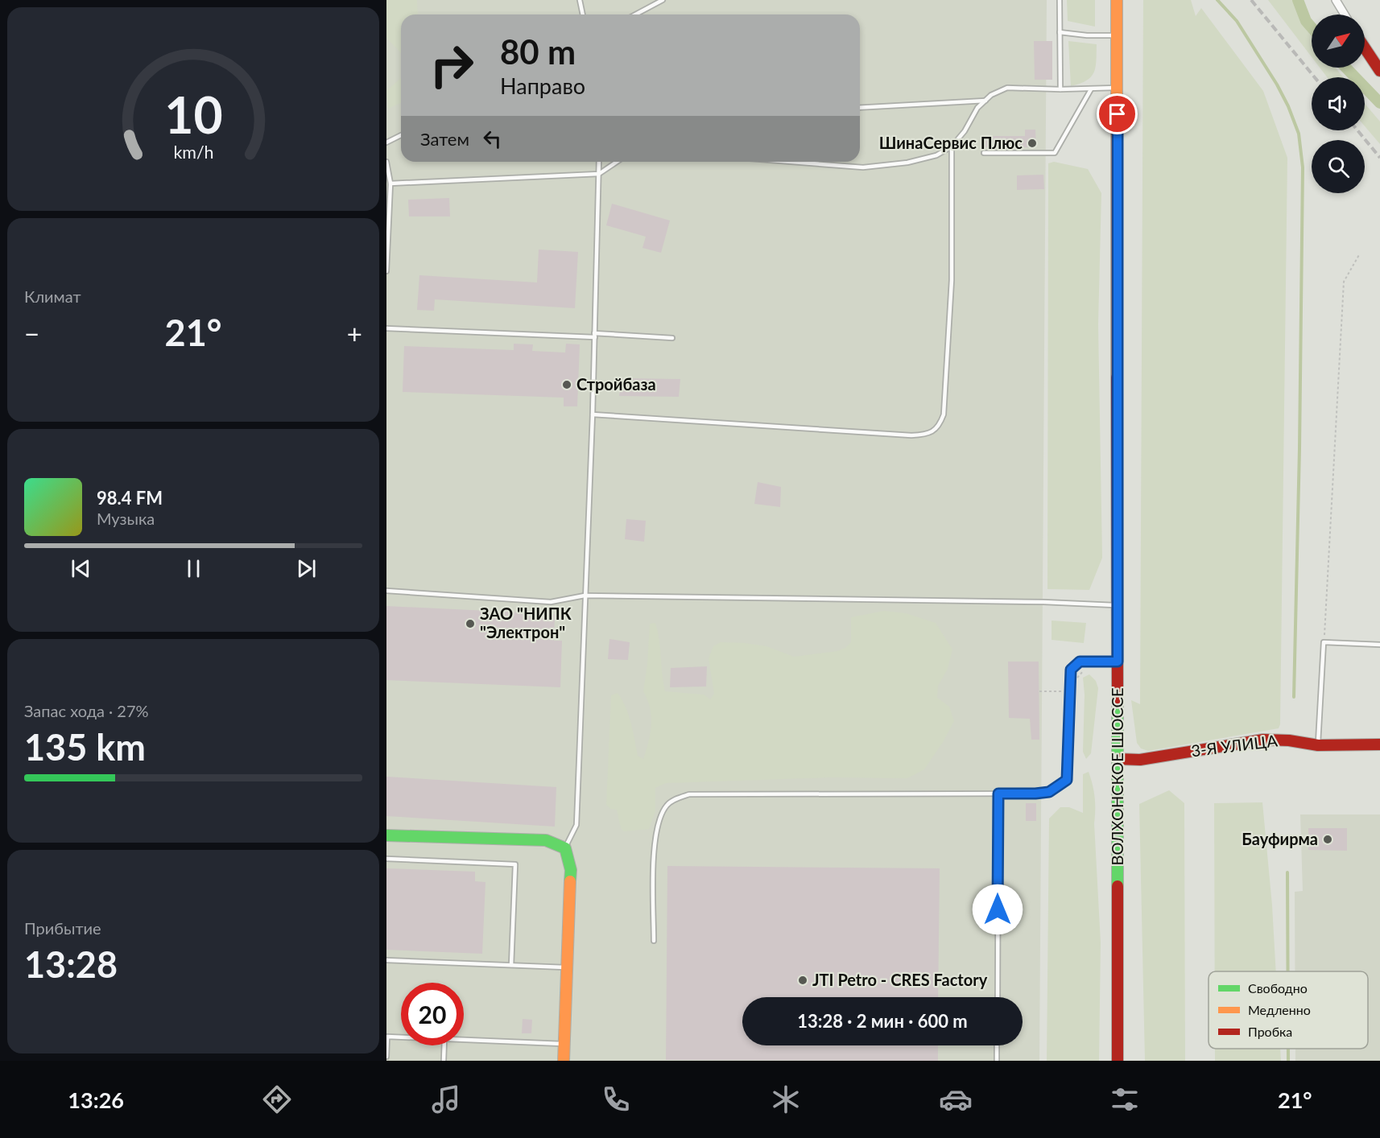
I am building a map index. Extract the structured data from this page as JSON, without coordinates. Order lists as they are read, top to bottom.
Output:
{
  "streets": {
    "main road": ["3-Я УЛИЦА", "ВОЛХОНСКОЕ ШОССЕ"]
  },
  "crossings": [
    ["3-Я УЛИЦА", "ВОЛХОНСКОЕ ШОССЕ"]
  ],
  "places": [
    "ШинаСервис Плюс",
    "Стройбаза",
    "ЗАО \"НИПК \"Электрон\"",
    "Бауфирма",
    "JTI Petro - CRES Factory"
  ],
  "legend": ["Свободно", "Медленно", "Пробка"],
  "north": "top right",
  "page": {
    "turn": ["80 m", "Направо"],
    "then": "Затем",
    "tile": [
      "Климат",
      ["Запас хода · 27%", "135 km"],
      ["Прибытие", "13:28"]
    ],
    "heat": ["−", "21°", "+"],
    "song": ["98.4 FM", "Музыка"],
    "limit": "20",
    "trip": "13:28 · 2 мин · 600 m",
    "tabs": ["13:26", "21°"],
    "gauge": ["10", "km/h"]
  }
}
